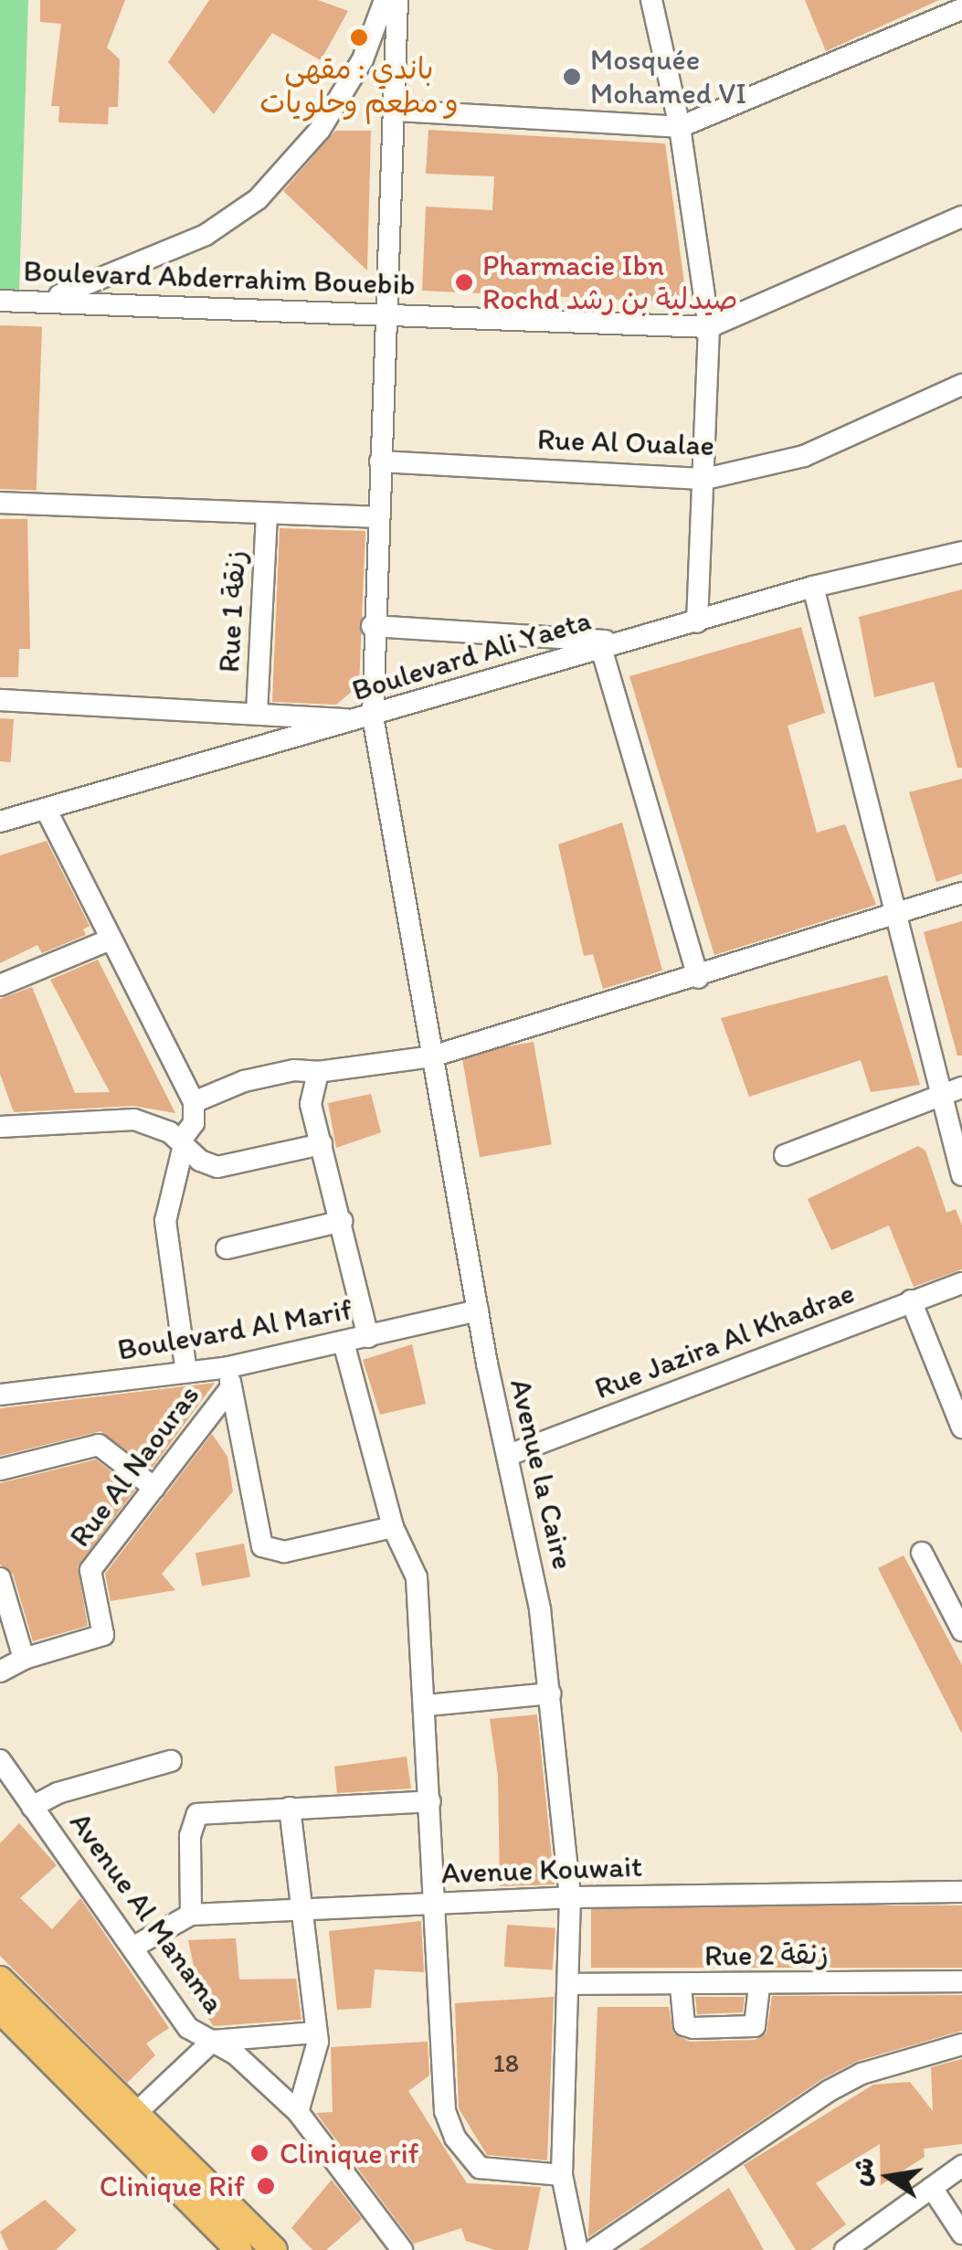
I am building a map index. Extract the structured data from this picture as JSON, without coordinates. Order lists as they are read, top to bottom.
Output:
{
  "streets": {
    "street": [
      "Boulevard Abderrahim Bouebib",
      "Rue Al Oualae",
      "Rue 1 زنقة",
      "Boulevard Ali Yaeta",
      "Boulevard Al Marif",
      "Rue Jazira Al Khadrae",
      "Rue Al Naouras",
      "Avenue la Caire",
      "Avenue Kouwait",
      "Avenue Al Manama",
      "Rue 2 زنقة"
    ]
  },
  "crossings": [
    ["Boulevard Abderrahim Bouebib", "Avenue la Caire"],
    ["Rue Al Oualae", "Avenue la Caire"],
    ["Boulevard Ali Yaeta", "Avenue la Caire"],
    ["Boulevard Al Marif", "Rue Al Naouras"],
    ["Boulevard Al Marif", "Avenue la Caire"],
    ["Rue Jazira Al Khadrae", "Avenue la Caire"],
    ["Avenue la Caire", "Avenue Kouwait"],
    ["Avenue la Caire", "Rue 2 زنقة"],
    ["Avenue Kouwait", "Avenue Al Manama"]
  ],
  "places": [
    "باندي : مقهى و مطعم وحلويات",
    "Mosquée Mohamed VI",
    "Pharmacie Ibn Rochd صيدلية بن رشد",
    "Clinique rif",
    "Clinique Rif"
  ],
  "house_numbers": ["18"],
  "north": "left"
}
